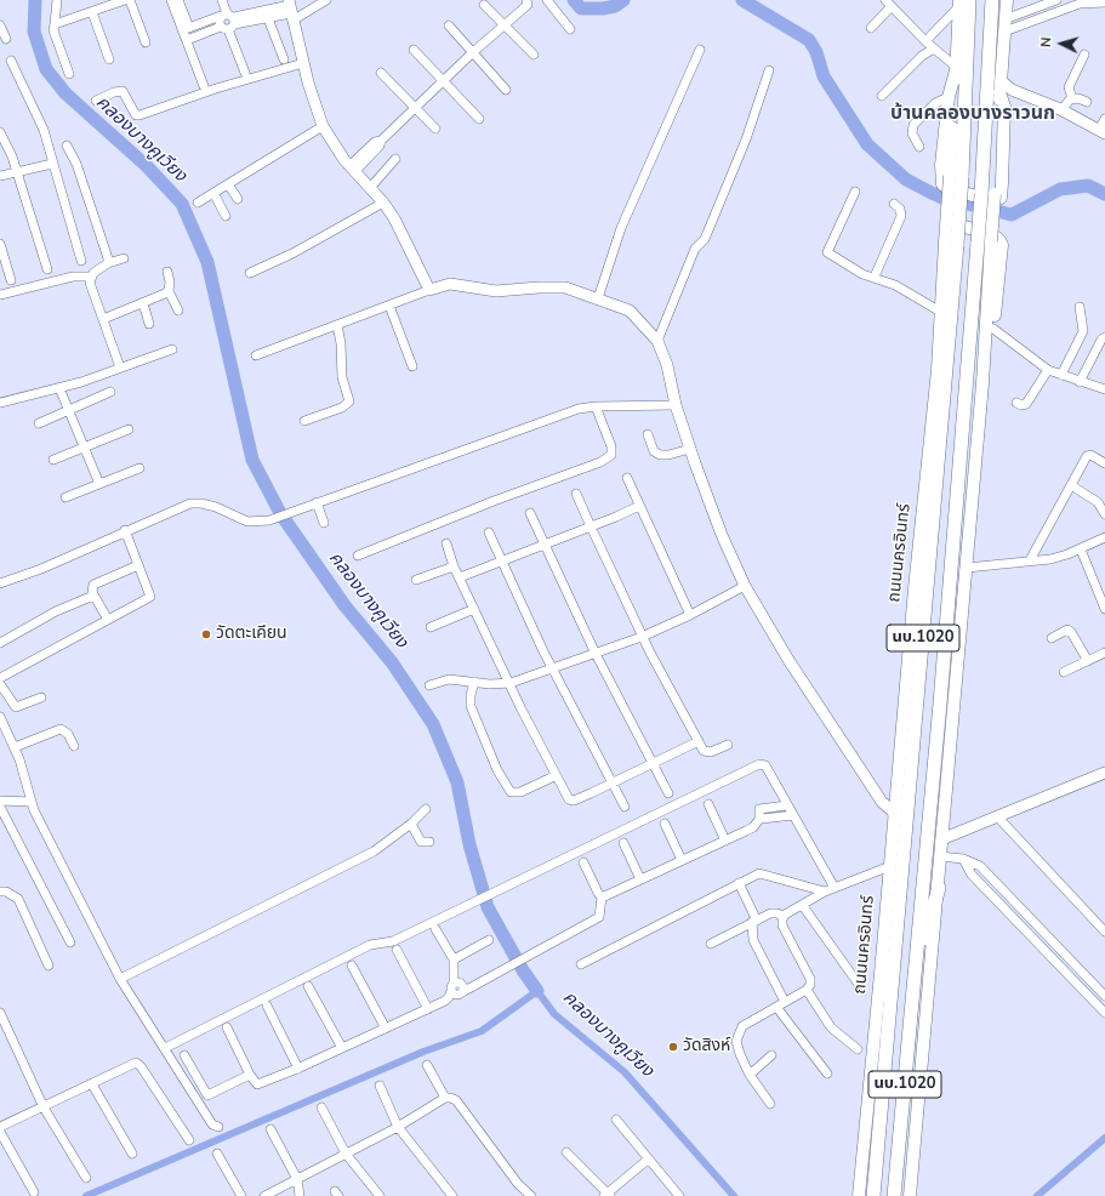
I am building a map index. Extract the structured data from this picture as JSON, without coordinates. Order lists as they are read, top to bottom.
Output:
{
  "streets": {
    "main road": ["ถนนนครอินทร์", "นบ.1020"]
  },
  "districts": ["บ้านคลองบางราวนก"],
  "water": ["คลองบางคูเวียง"],
  "places": ["วัดตะเคียน", "วัดสิงห์"],
  "north": "left"
}
